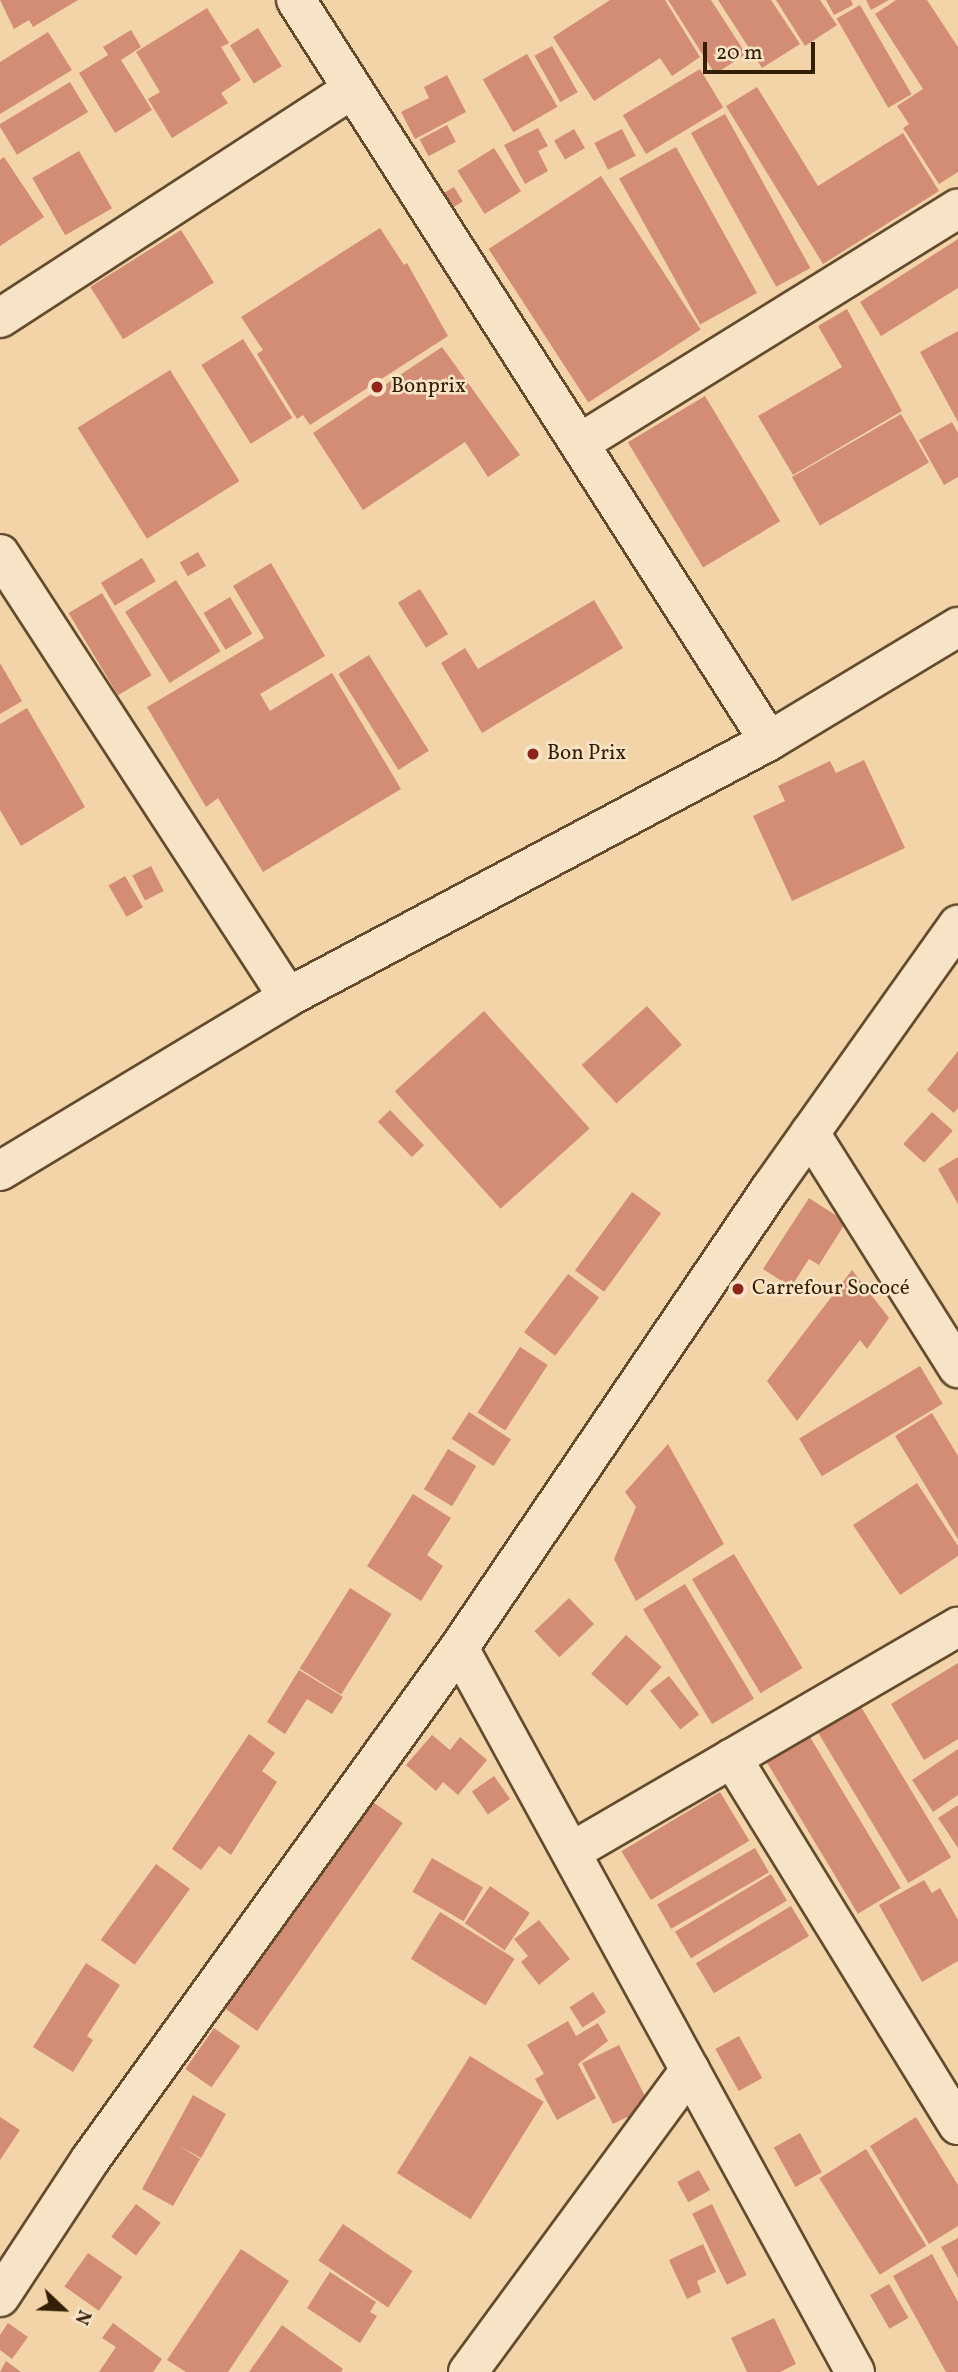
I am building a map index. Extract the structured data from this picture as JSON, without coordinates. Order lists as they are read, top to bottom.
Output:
{
  "places": ["Bonprix", "Bon Prix", "Carrefour Sococé"],
  "scale_bar": "20 m",
  "north": "bottom right"
}
